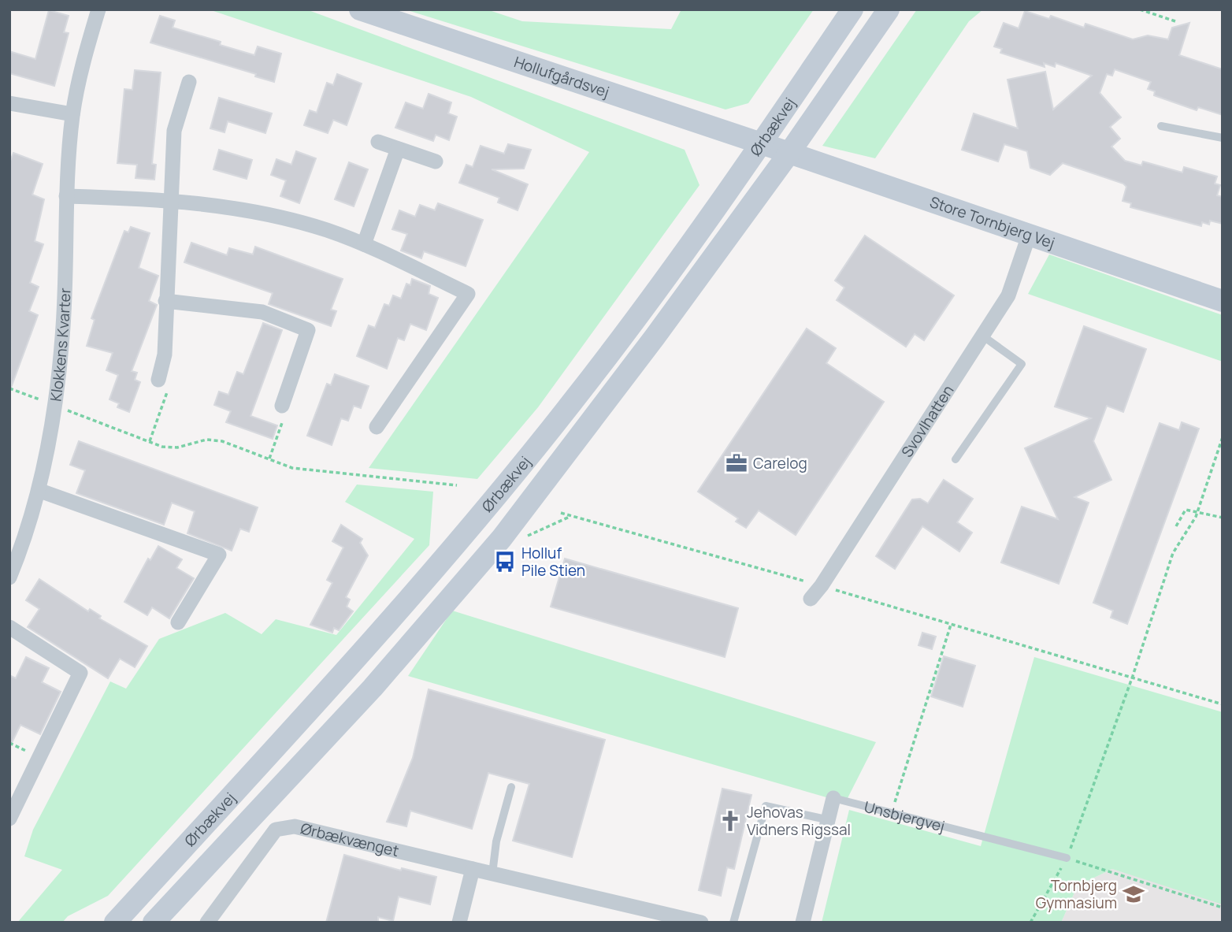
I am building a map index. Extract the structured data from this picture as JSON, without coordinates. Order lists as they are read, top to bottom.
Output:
{
  "streets": {
    "main road": ["Hollufgårdsvej", "Ørbækvej", "Store Tornbjerg Vej"],
    "street": [
      "Klokkens Kvarter",
      "Svovlhatten",
      "Unsbjergvej",
      "Ørbækvænget"
    ]
  },
  "crossings": [
    ["Hollufgårdsvej", "Ørbækvej"],
    ["Hollufgårdsvej", "Store Tornbjerg Vej"],
    ["Ørbækvej", "Store Tornbjerg Vej"],
    ["Store Tornbjerg Vej", "Svovlhatten"]
  ],
  "places": {
    "office": ["Carelog"],
    "bus stop": ["Holluf Pile Stien"],
    "church": ["Jehovas Vidners Rigssal"],
    "school or university": ["Tornbjerg Gymnasium"]
  }
}
